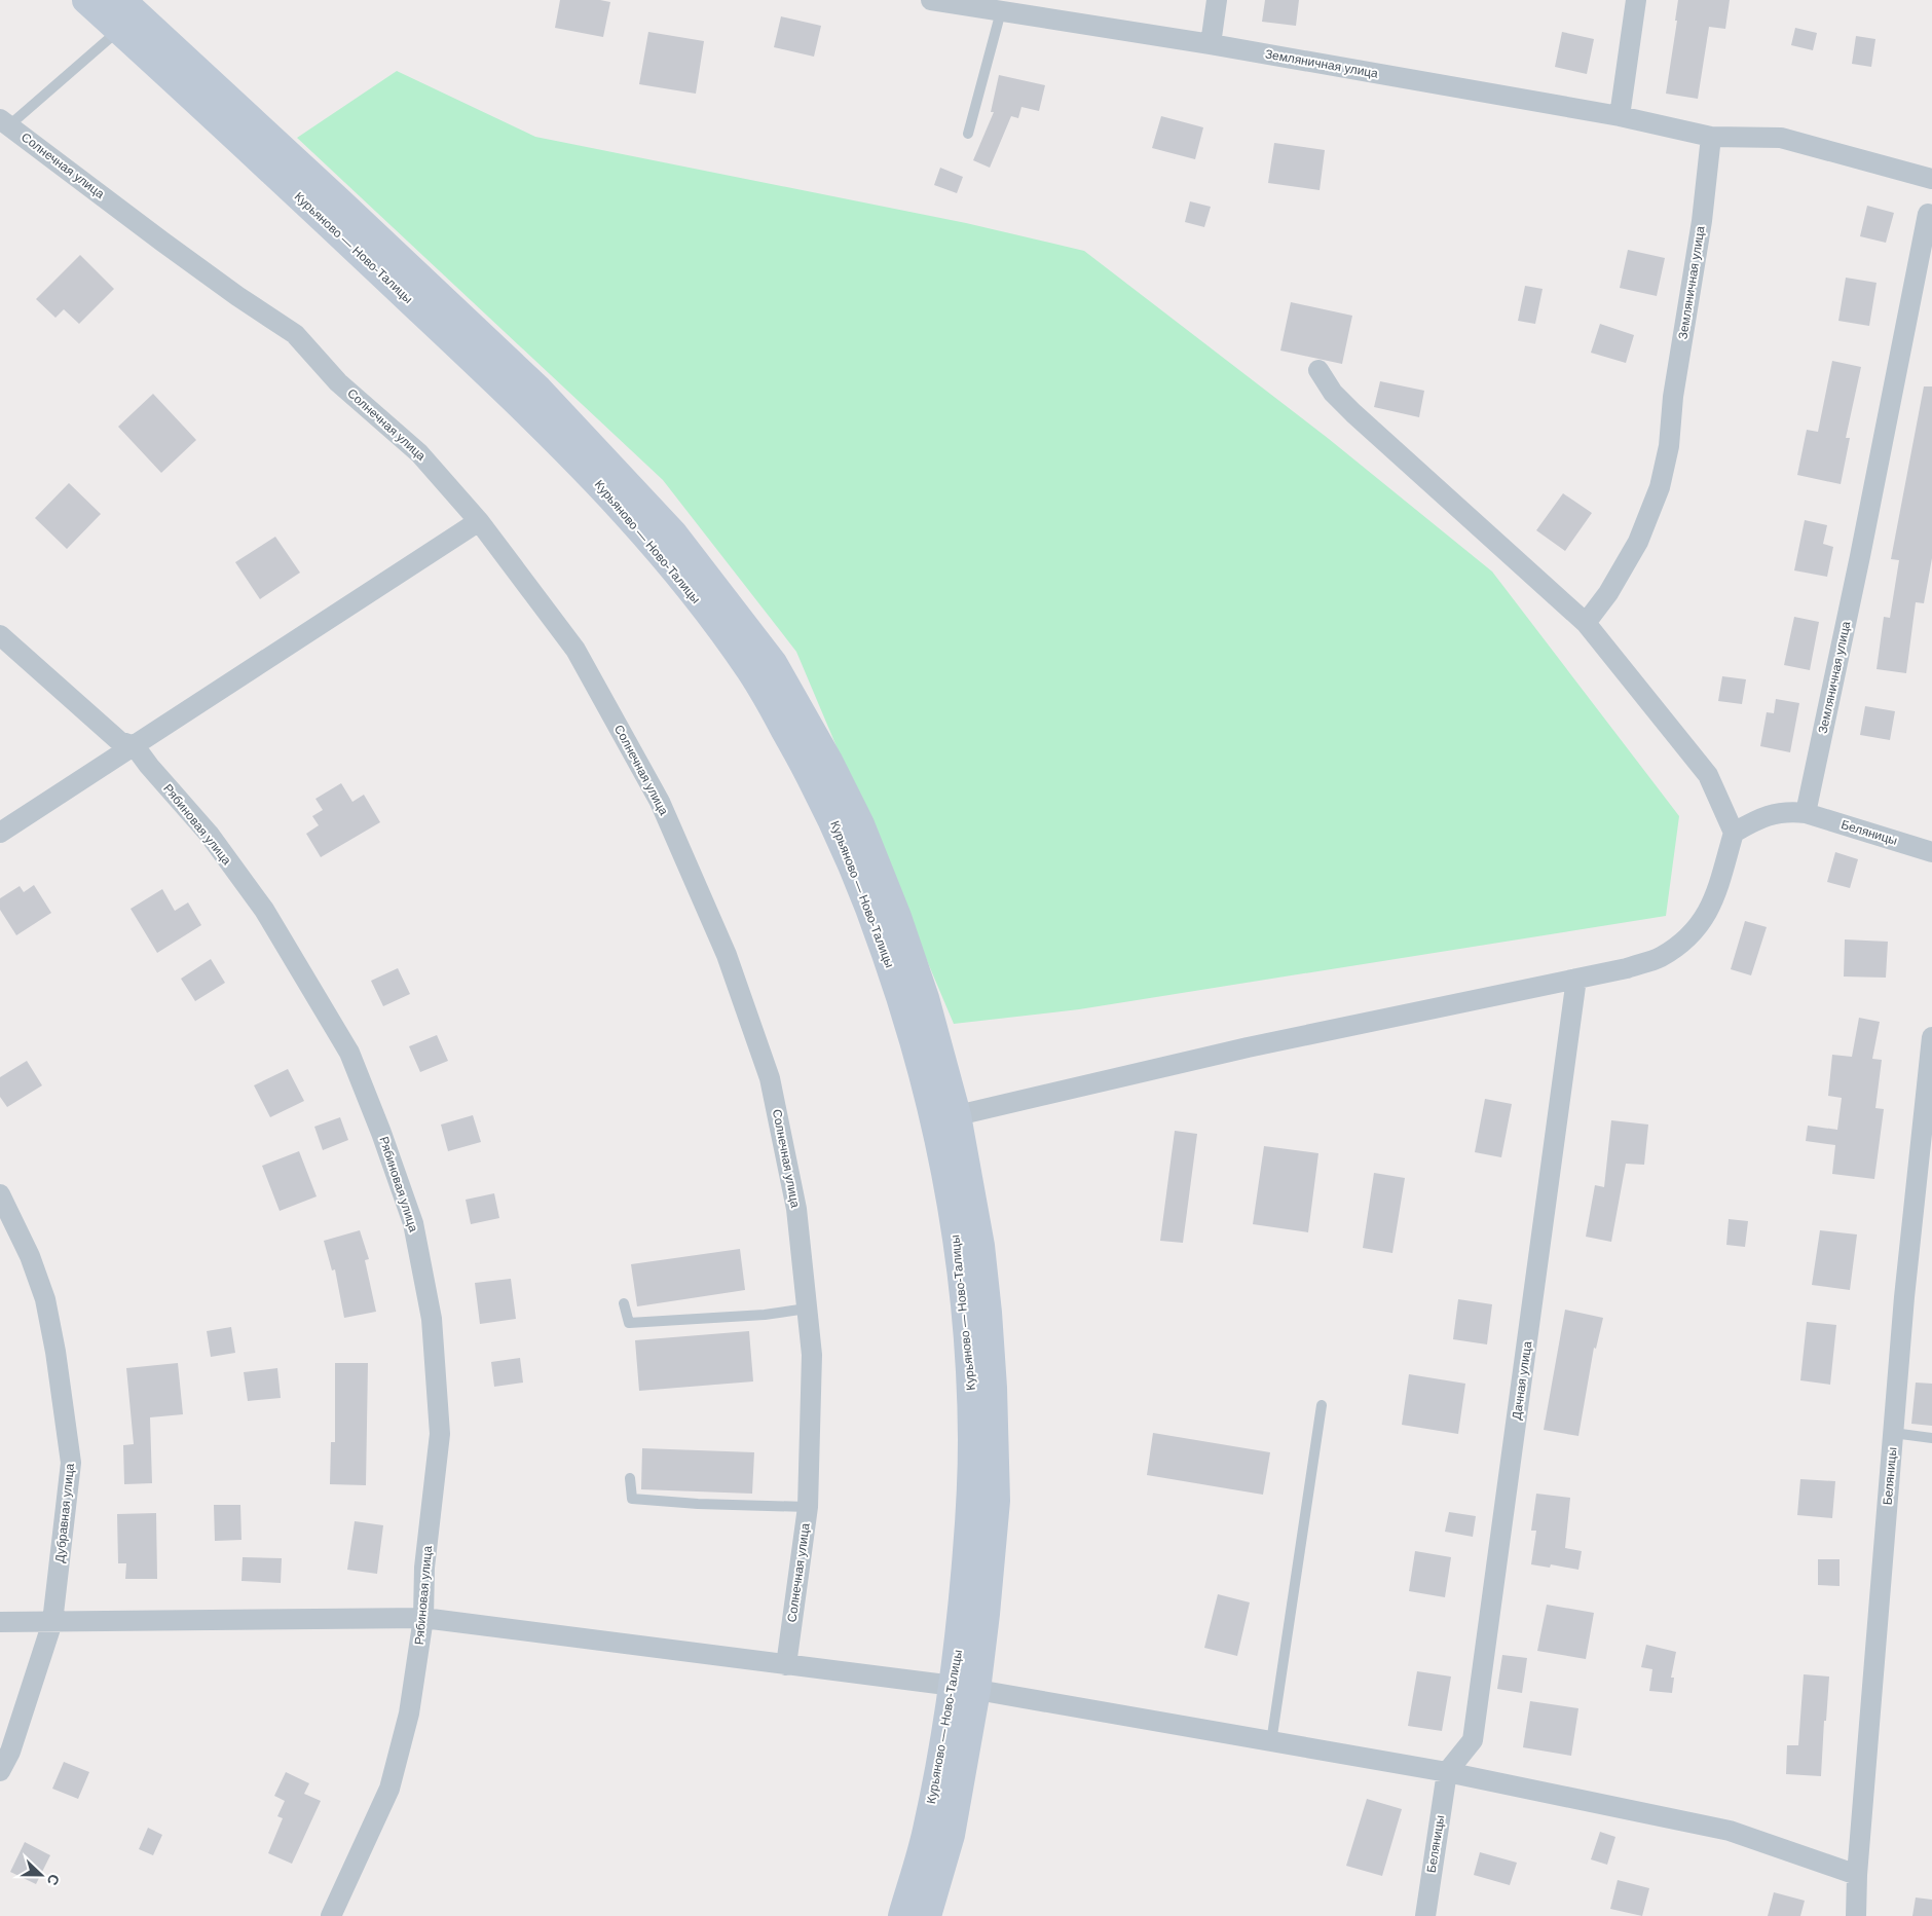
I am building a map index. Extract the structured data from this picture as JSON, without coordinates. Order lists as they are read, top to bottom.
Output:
{
  "streets": {
    "main road": ["Курьяново — Ново-Талицы"],
    "street": [
      "Земляничная улица",
      "Солнечная улица",
      "Рябиновая улица",
      "Беляницы",
      "Дачная улица",
      "Дубравная улица"
    ]
  },
  "crossings": [
    ["Земляничная улица", "Беляницы"],
    ["Беляницы", "Дачная улица"]
  ],
  "north": "right"
}
